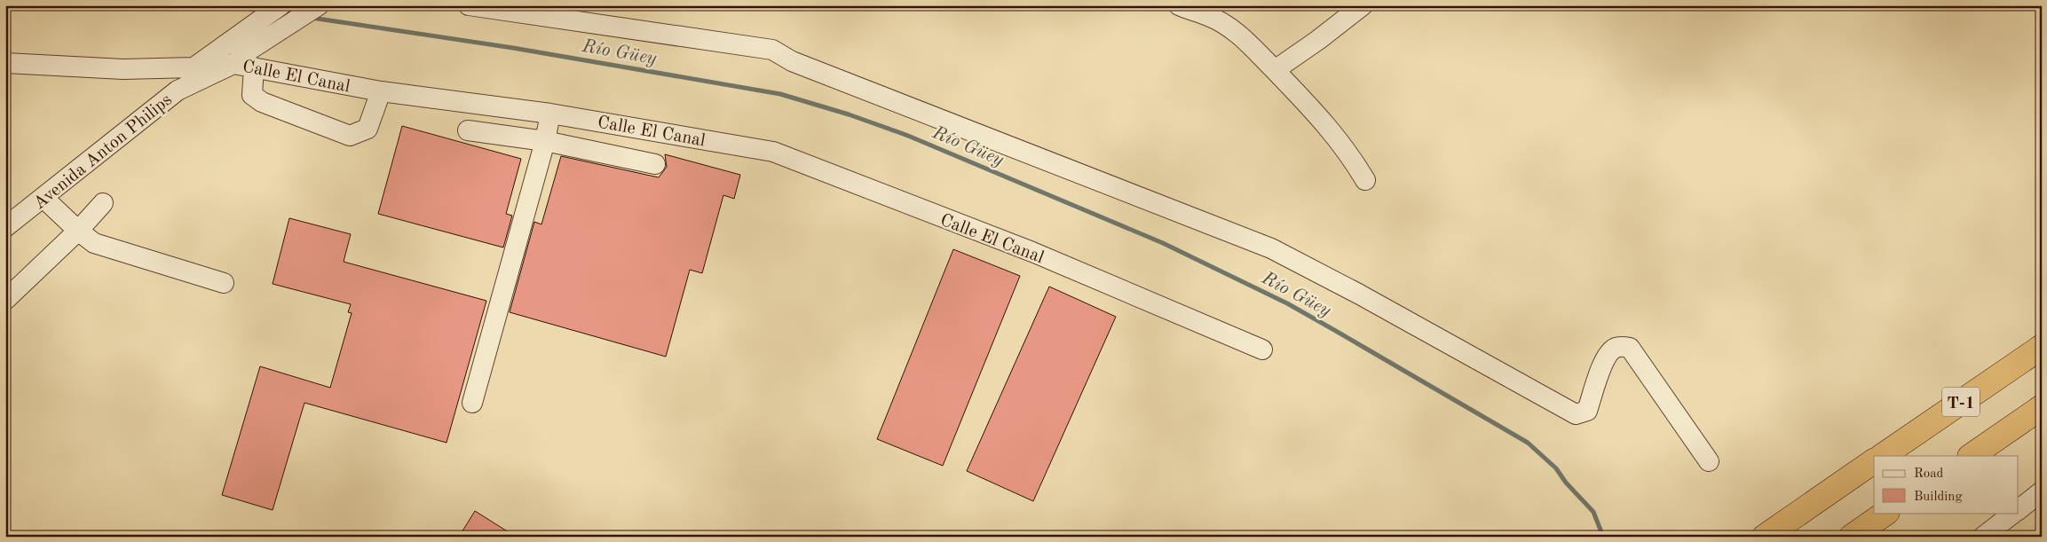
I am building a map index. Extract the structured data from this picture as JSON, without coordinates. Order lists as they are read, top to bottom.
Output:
{
  "streets": {
    "highway": ["T-1"],
    "street": ["Calle El Canal", "Avenida Anton Philips"]
  },
  "crossings": [
    ["Calle El Canal", "Avenida Anton Philips"]
  ],
  "water": ["Río Güey"],
  "legend": ["Road", "Building"]
}
